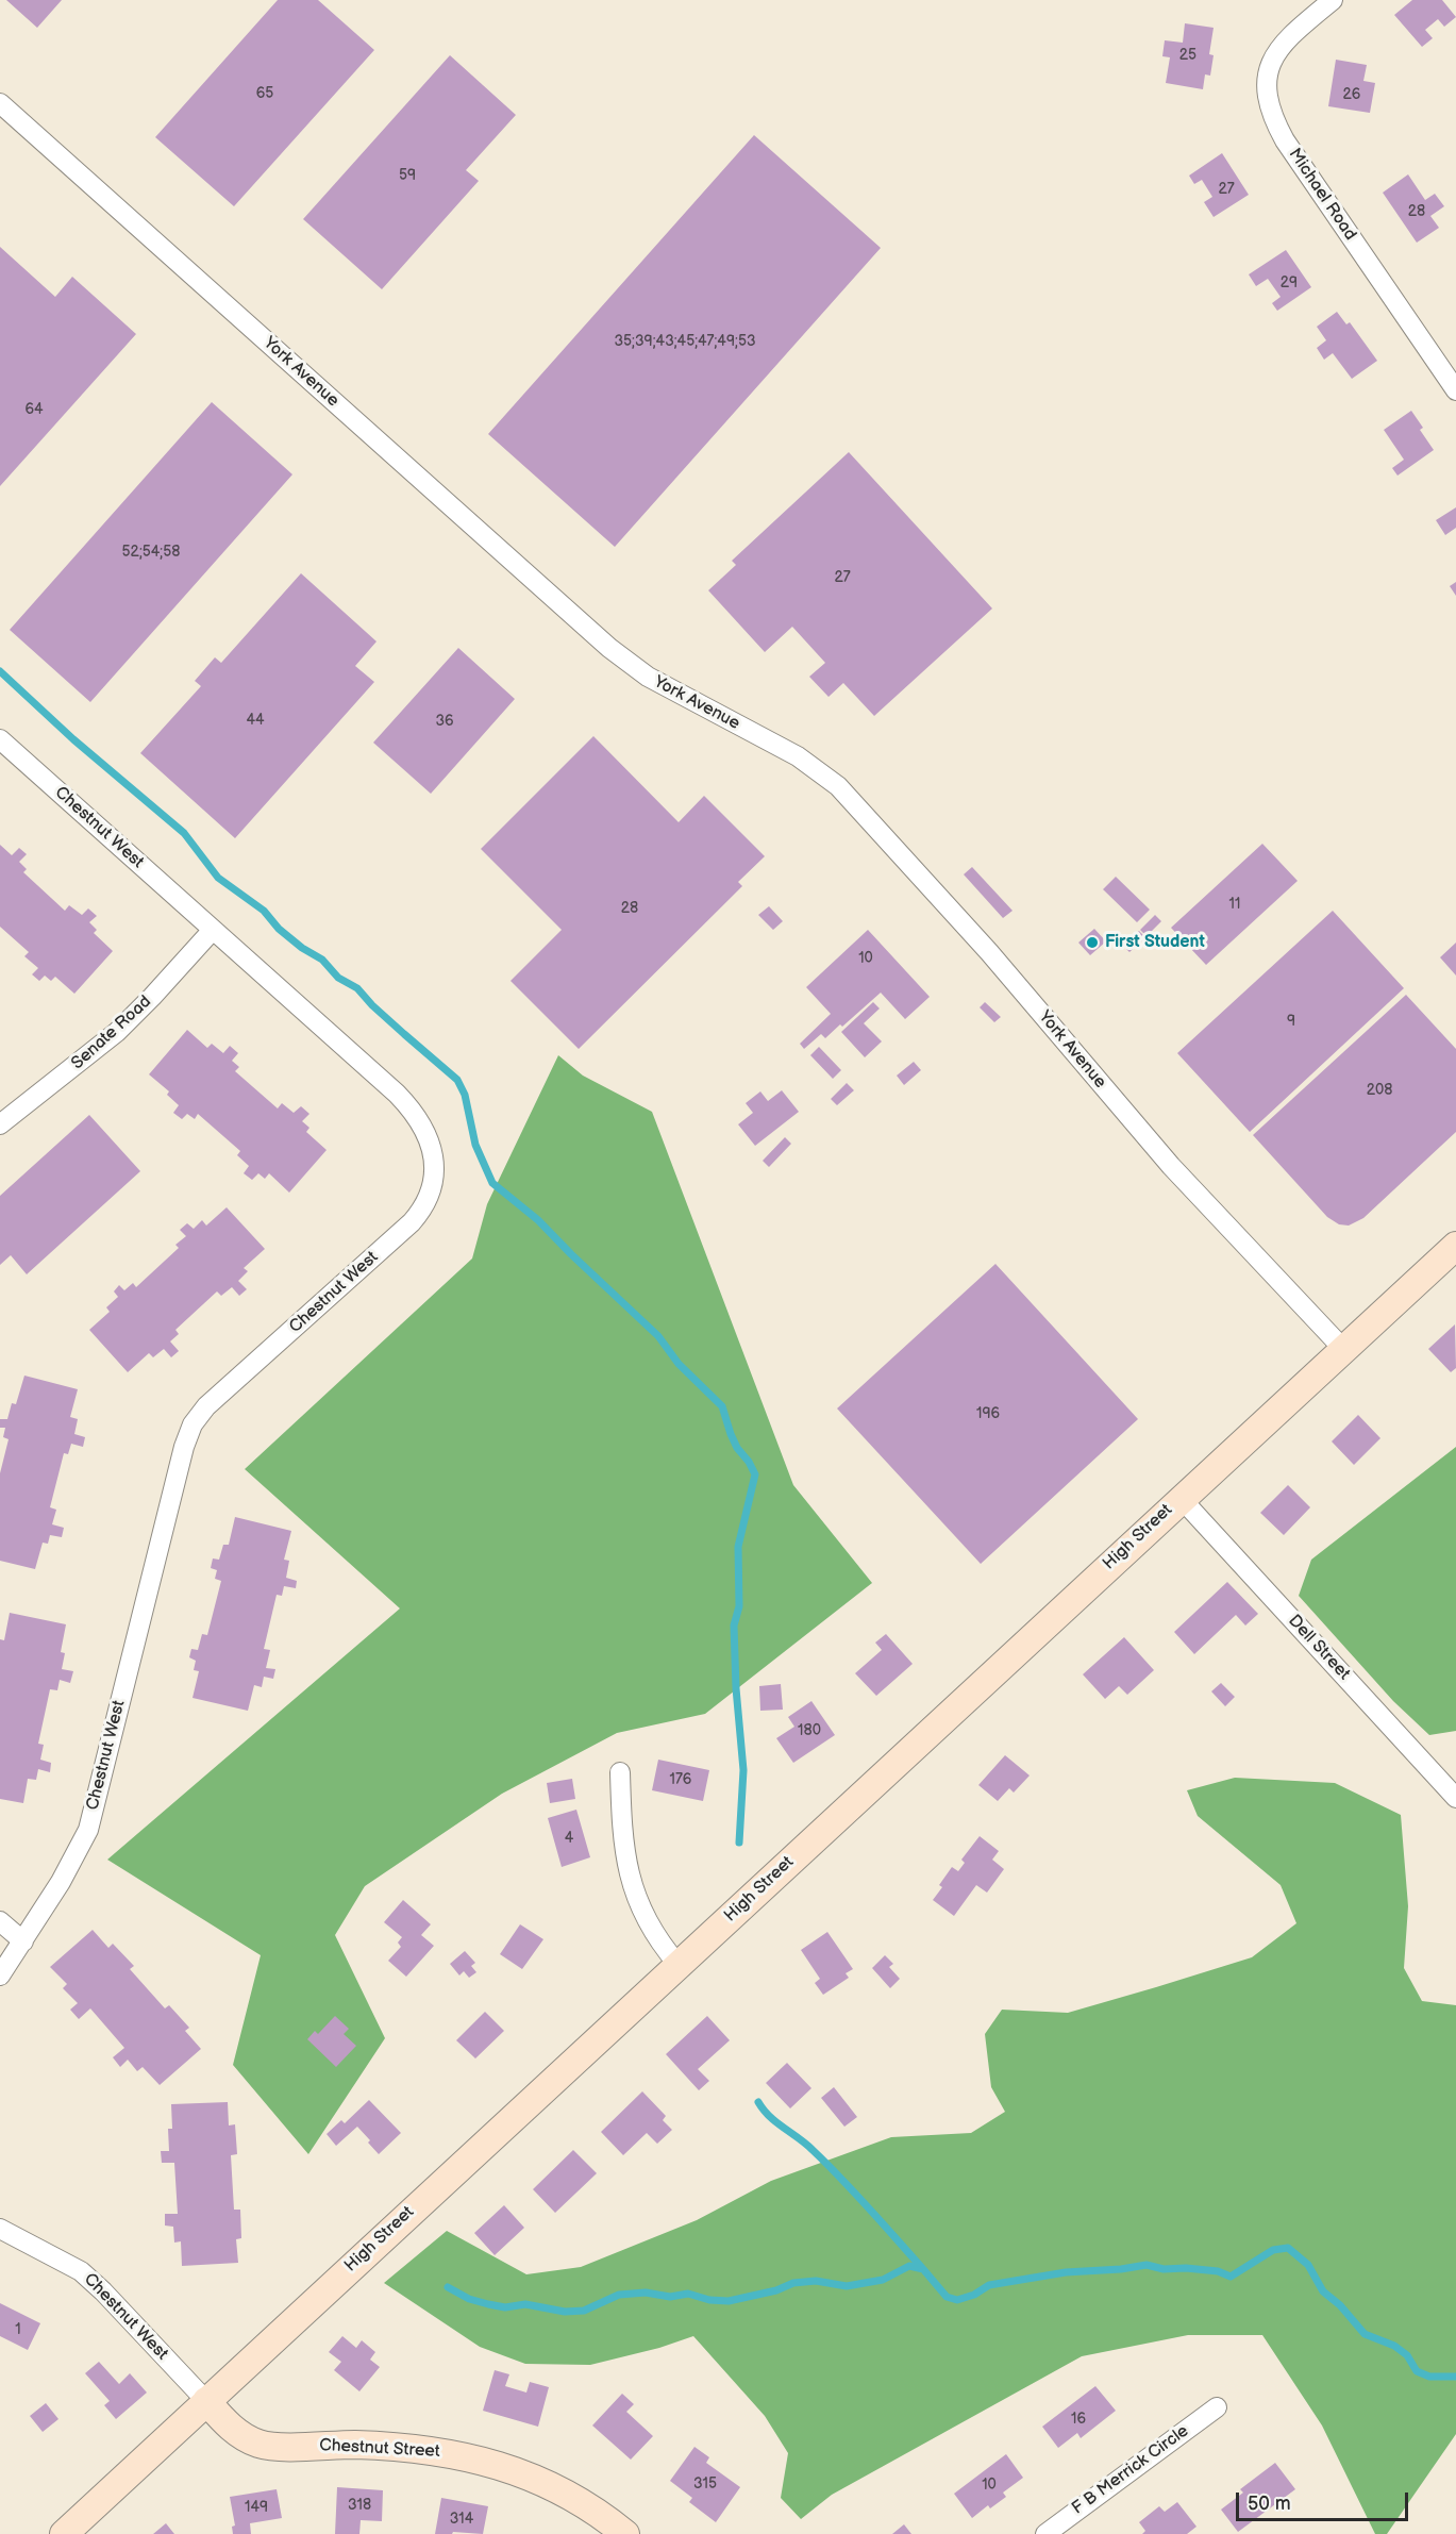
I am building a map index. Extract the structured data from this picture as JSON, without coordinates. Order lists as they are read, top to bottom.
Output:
{
  "streets": {
    "main road": ["High Street", "Chestnut Street"],
    "street": [
      "Michael Road",
      "York Avenue",
      "Chestnut West",
      "Senate Road",
      "Dell Street",
      "F B Merrick Circle"
    ]
  },
  "crossings": [
    ["York Avenue", "High Street"],
    ["Chestnut West", "Senate Road"],
    ["Chestnut West", "High Street"],
    ["Chestnut West", "Chestnut Street"],
    ["High Street", "Dell Street"],
    ["High Street", "Chestnut Street"]
  ],
  "places": ["First Student"],
  "house_numbers": [
    "25",
    "65",
    "26",
    "59",
    "27",
    "28",
    "29",
    "35;39;43;45;47;49;53",
    "64",
    "52;54;58",
    "27",
    "44",
    "36",
    "11",
    "28",
    "10",
    "9",
    "208",
    "196",
    "180",
    "176",
    "4",
    "1",
    "16",
    "315",
    "10",
    "318",
    "149",
    "314"
  ],
  "scale_bar": "50 m"
}
